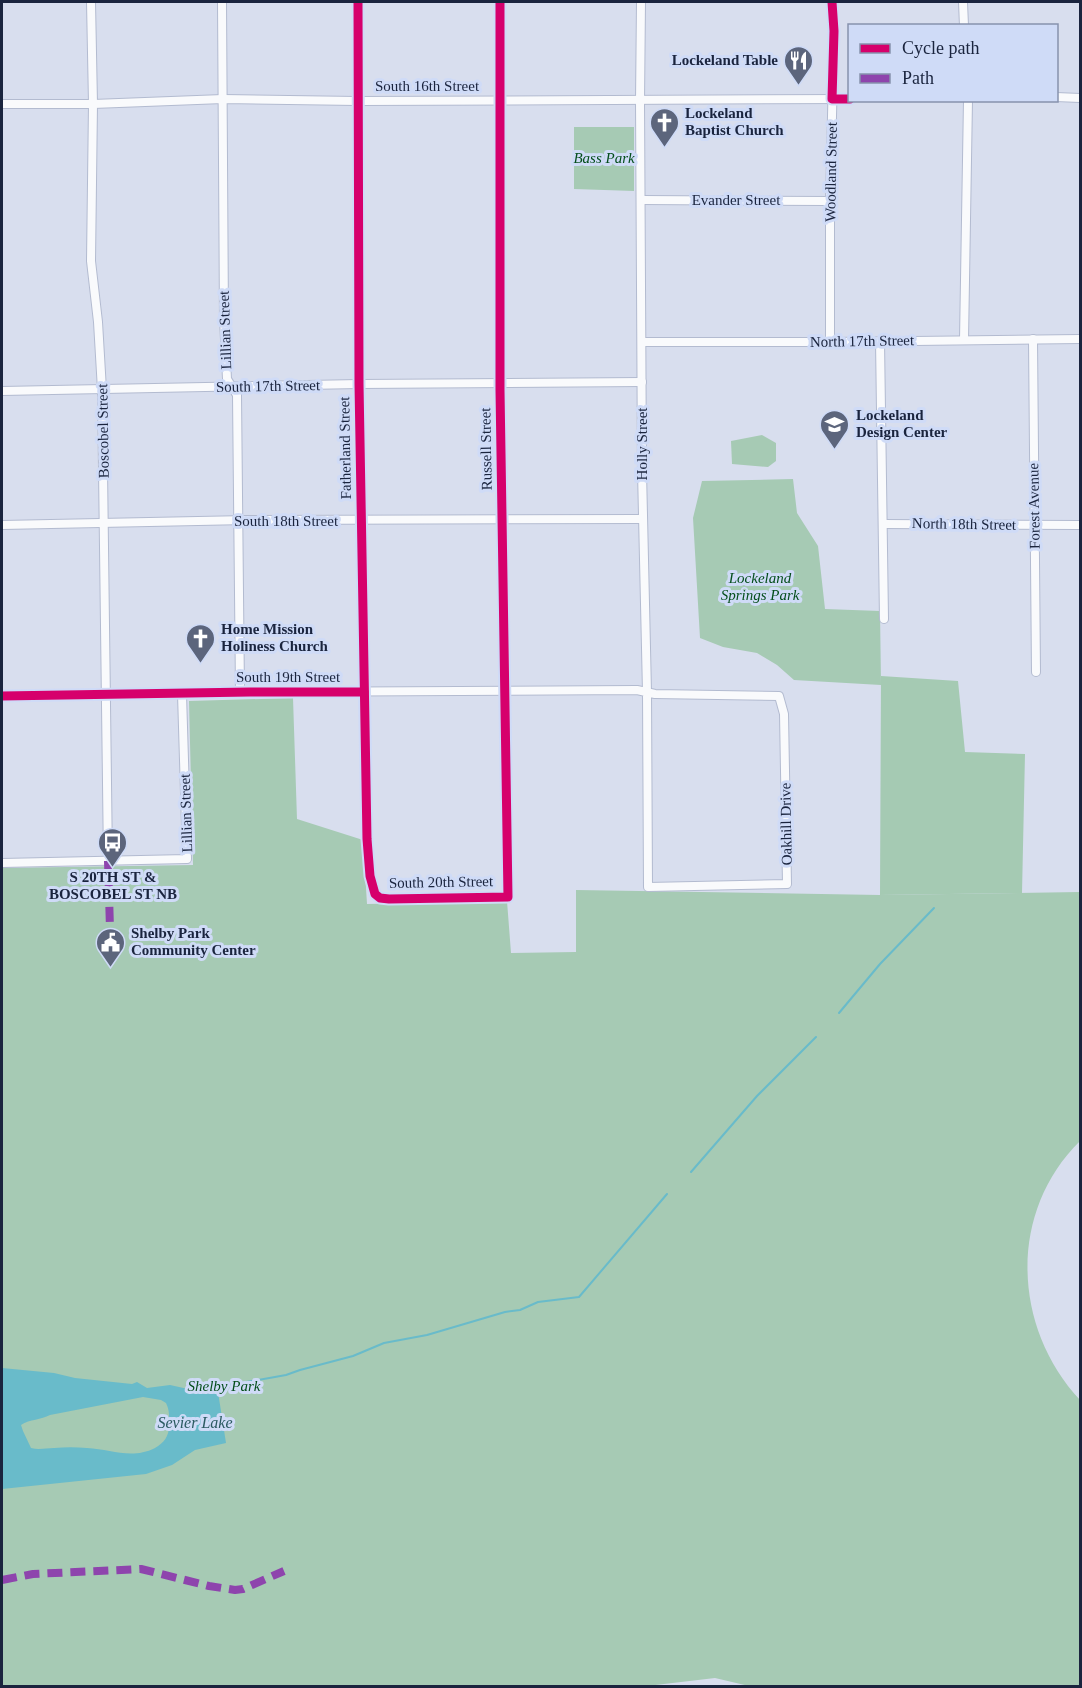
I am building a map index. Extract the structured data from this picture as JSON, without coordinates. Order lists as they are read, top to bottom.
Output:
{
  "streets": {
    "street": [
      "South 16th Street",
      "Woodland Street",
      "Evander Street",
      "Lillian Street",
      "North 17th Street",
      "South 17th Street",
      "Boscobel Street",
      "Holly Street",
      "Fatherland Street",
      "Russell Street",
      "Forest Avenue",
      "South 18th Street",
      "North 18th Street",
      "South 19th Street",
      "Oakhill Drive",
      "South 20th Street"
    ]
  },
  "crossings": [
    ["South 16th Street", "Woodland Street"],
    ["South 16th Street", "Lillian Street"],
    ["South 16th Street", "Boscobel Street"],
    ["South 16th Street", "Holly Street"],
    ["South 16th Street", "Fatherland Street"],
    ["South 16th Street", "Russell Street"],
    ["Woodland Street", "Evander Street"],
    ["Woodland Street", "North 17th Street"],
    ["Evander Street", "Holly Street"],
    ["Lillian Street", "South 17th Street"],
    ["Lillian Street", "Boscobel Street"],
    ["Lillian Street", "South 18th Street"],
    ["Lillian Street", "South 19th Street"],
    ["North 17th Street", "Holly Street"],
    ["North 17th Street", "Forest Avenue"],
    ["South 17th Street", "Boscobel Street"],
    ["South 17th Street", "Holly Street"],
    ["South 17th Street", "Fatherland Street"],
    ["South 17th Street", "Russell Street"],
    ["Boscobel Street", "South 18th Street"],
    ["Boscobel Street", "South 19th Street"],
    ["Holly Street", "South 18th Street"],
    ["Holly Street", "South 19th Street"],
    ["Holly Street", "Oakhill Drive"],
    ["Fatherland Street", "South 18th Street"],
    ["Fatherland Street", "South 19th Street"],
    ["Fatherland Street", "South 20th Street"],
    ["Russell Street", "South 18th Street"],
    ["Russell Street", "South 19th Street"],
    ["Russell Street", "South 20th Street"],
    ["Forest Avenue", "North 18th Street"],
    ["South 19th Street", "Oakhill Drive"]
  ],
  "water": ["Sevier Lake"],
  "parks": ["Bass Park", "Lockeland Springs Park", "Shelby Park"],
  "places": {
    "restaurant": ["Lockeland Table"],
    "church": ["Lockeland Baptist Church", "Home Mission Holiness Church"],
    "school or university": ["Lockeland Design Center"],
    "bus stop": ["S 20TH ST & BOSCOBEL ST NB"],
    "public building": ["Shelby Park Community Center"]
  },
  "legend": ["Cycle path", "Path"]
}
